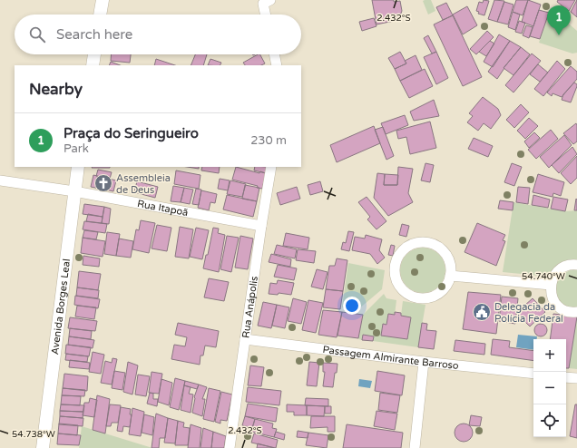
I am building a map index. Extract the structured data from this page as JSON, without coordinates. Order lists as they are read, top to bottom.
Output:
{
  "streets": {
    "street": [
      "Rua Itapoã",
      "Avenida Borges Leal",
      "Rua Anápolis",
      "Passagem Almirante Barroso"
    ]
  },
  "crossings": [
    ["Rua Itapoã", "Avenida Borges Leal"],
    ["Rua Itapoã", "Rua Anápolis"],
    ["Rua Anápolis", "Passagem Almirante Barroso"]
  ],
  "places": {
    "church": ["Assembleia de Deus"],
    "public building": ["Delegacia da Polícia Federal"]
  },
  "page": {
    "pins": "1",
    "search": "Search here",
    "heading": "Nearby",
    "list": [
      {
        "mark": "1",
        "name": "Praça do Seringueiro",
        "note": "Park",
        "value": "230 m"
      }
    ],
    "map_buttons": ["+", "−"]
  },
  "coordinates": ["2.432°S", "54.740°W", "54.738°W"]
}
